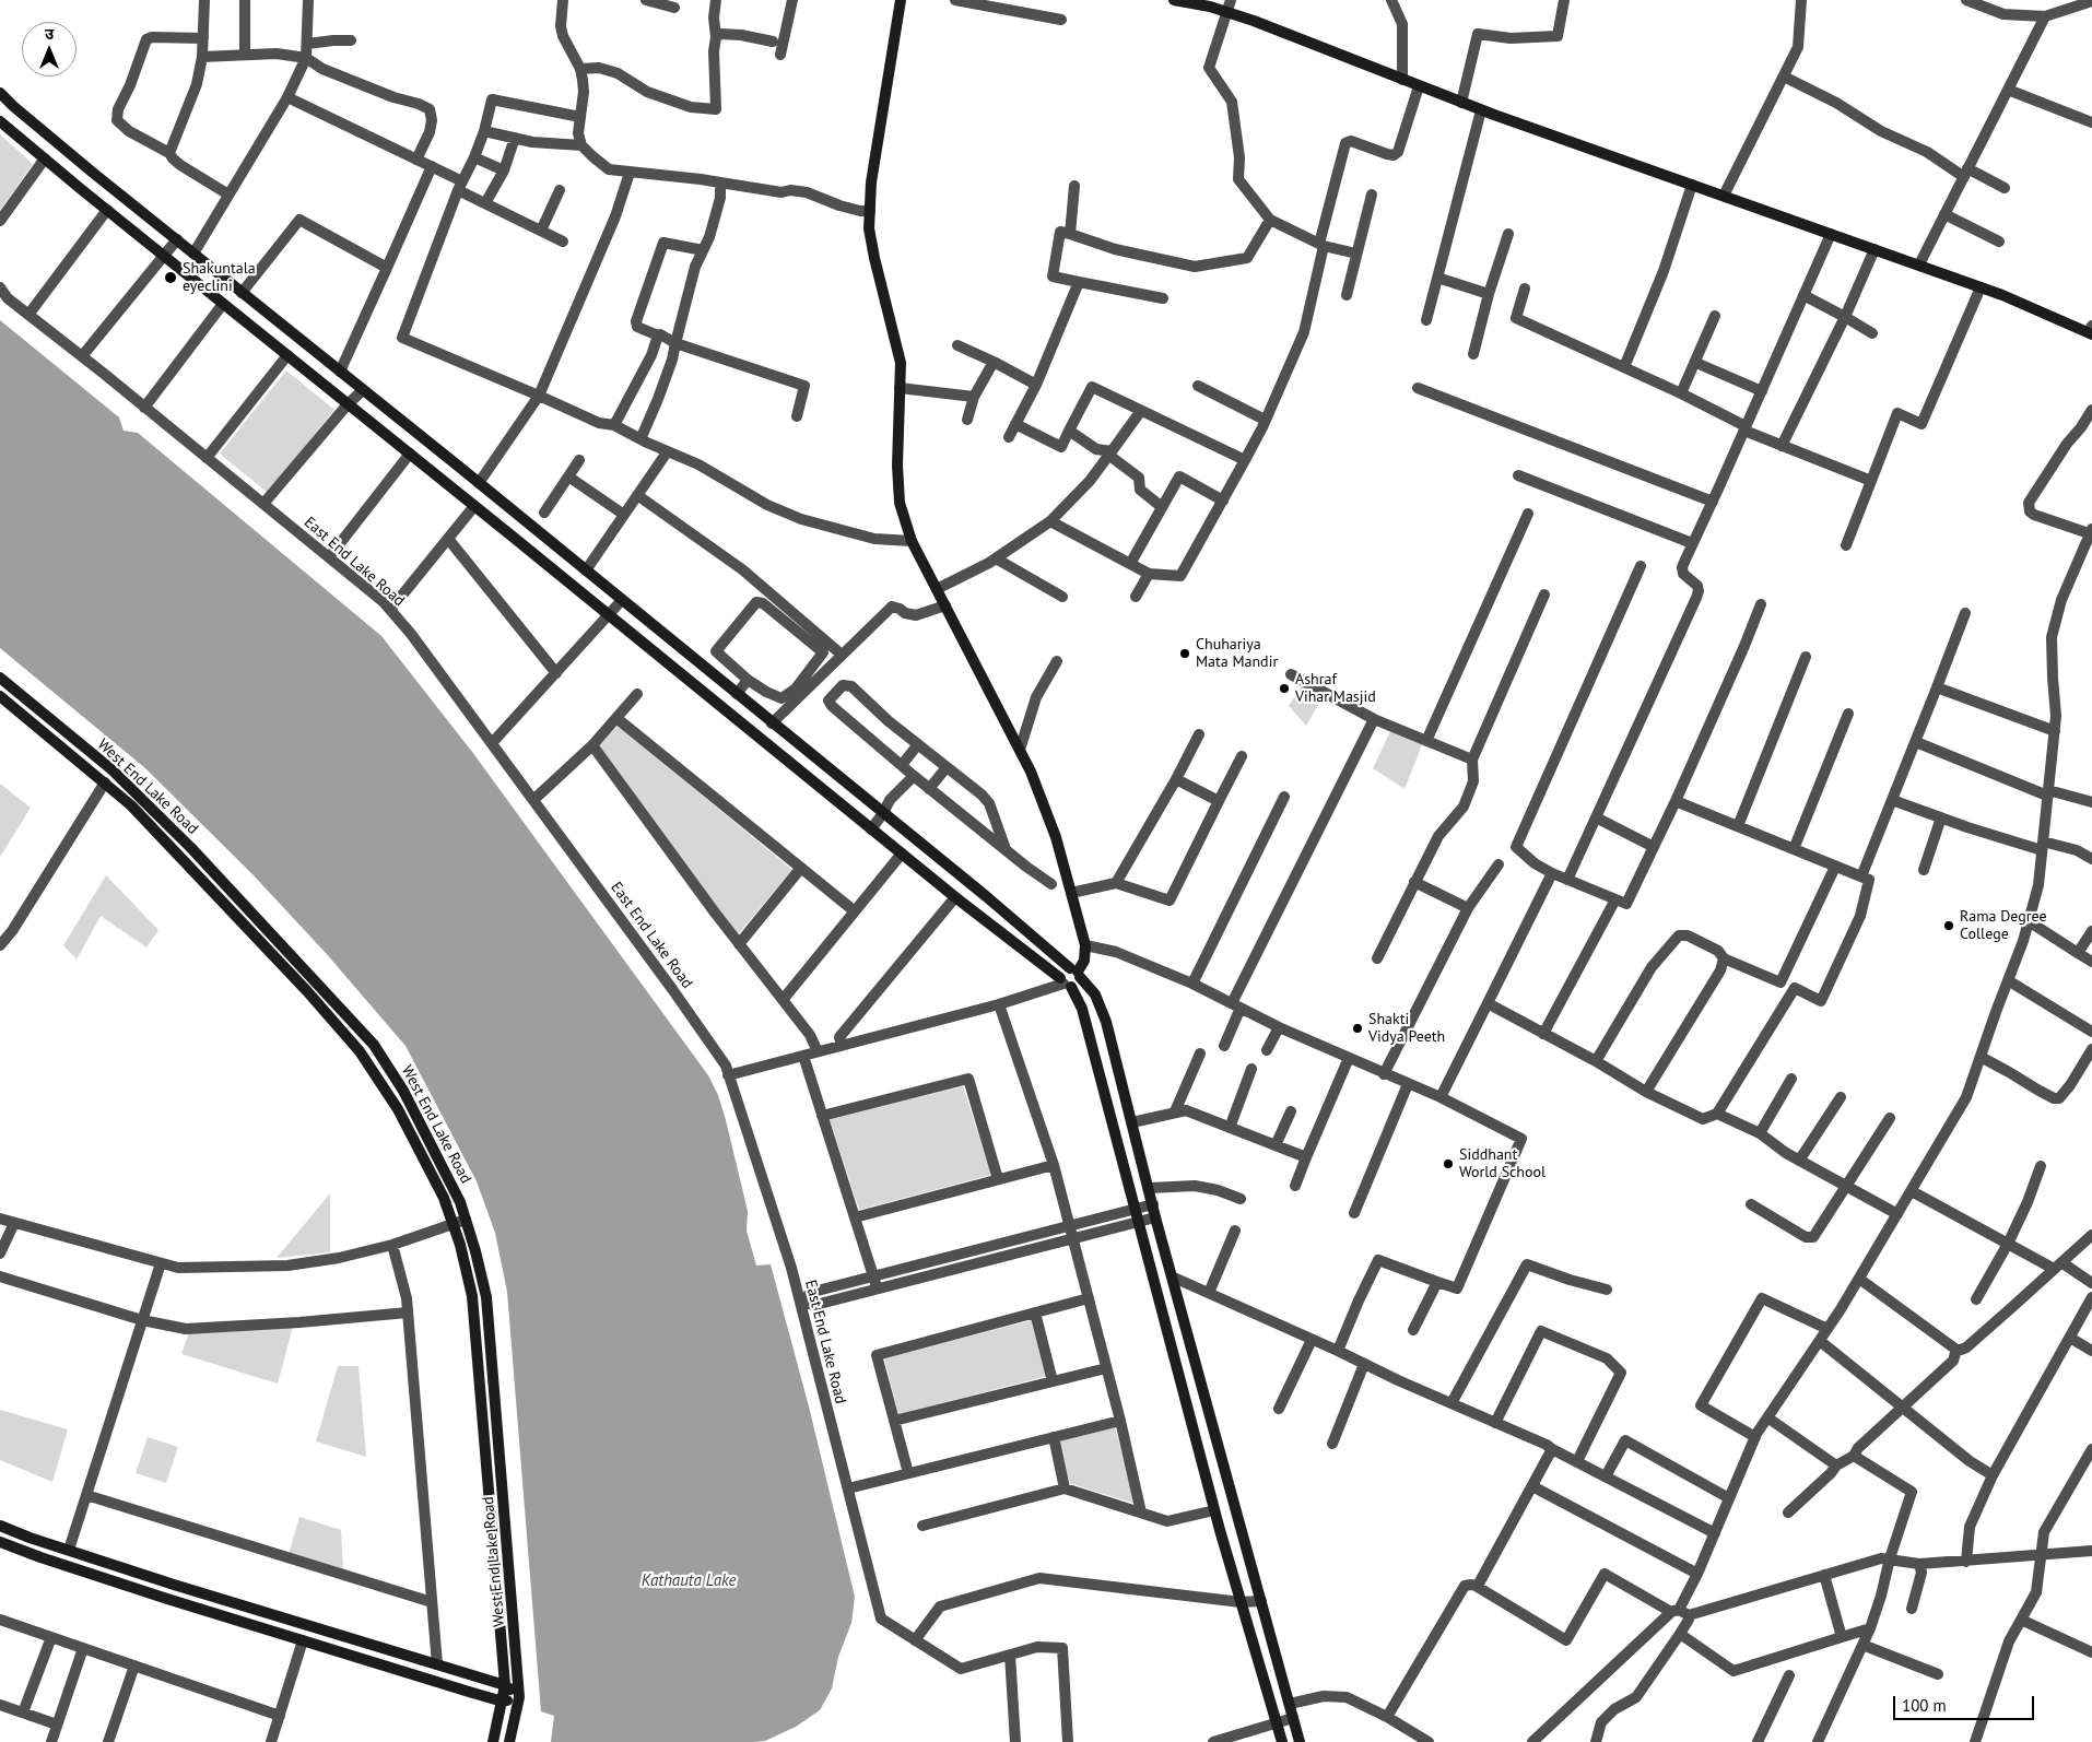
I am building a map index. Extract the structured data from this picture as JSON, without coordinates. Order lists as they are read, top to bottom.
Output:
{
  "streets": {
    "street": ["East End Lake Road", "West End Lake Road"]
  },
  "water": ["Kathauta Lake"],
  "places": [
    "Shakuntala eyeclini",
    "Chuhariya Mata Mandir",
    "Ashraf Vihar Masjid",
    "Rama Degree College",
    "Shakti Vidya Peeth",
    "Siddhant World School"
  ],
  "scale_bar": "100 m",
  "north": "top"
}
